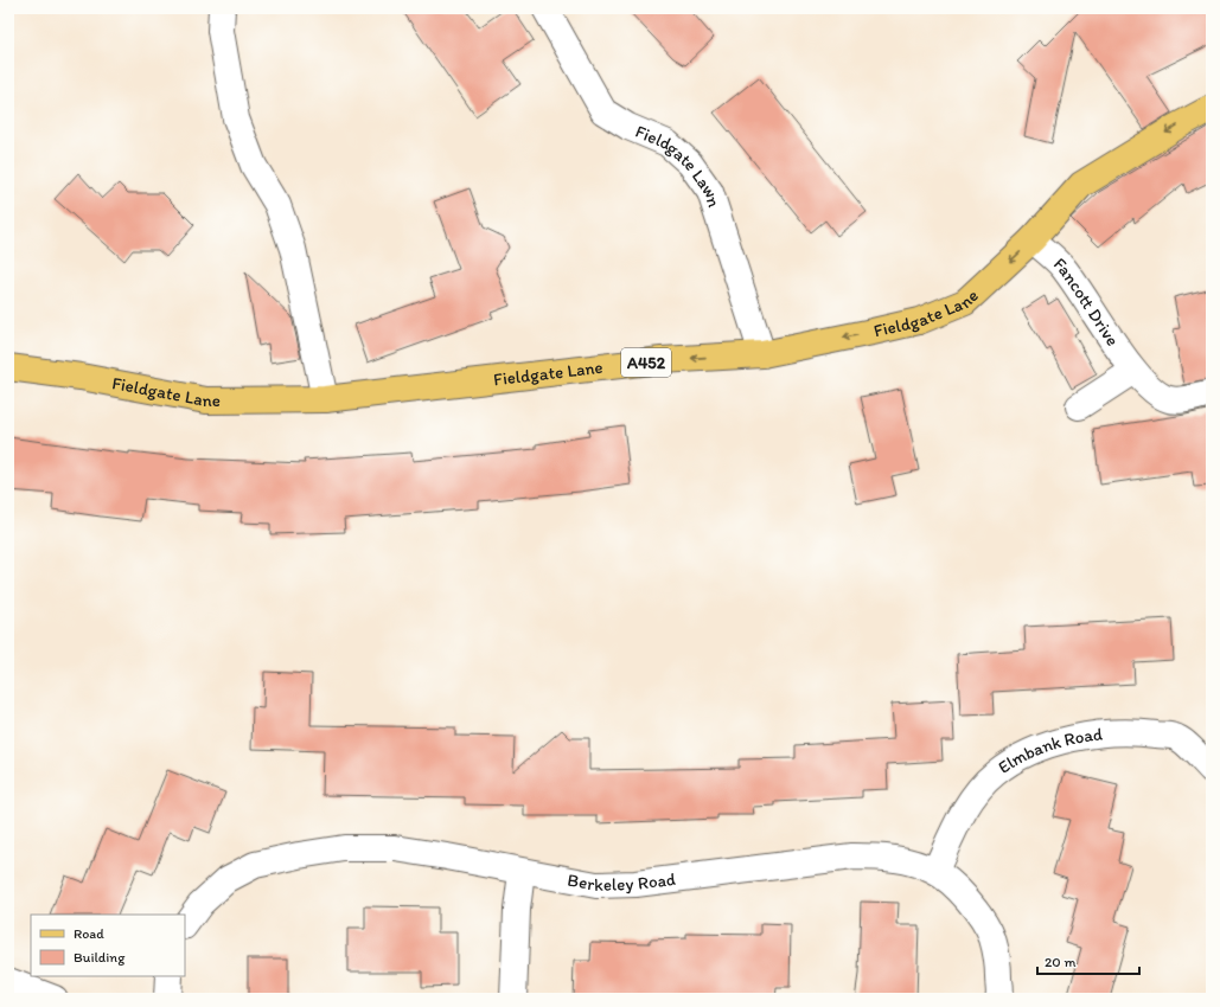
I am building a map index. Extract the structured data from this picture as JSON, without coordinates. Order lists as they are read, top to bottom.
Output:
{
  "streets": {
    "main road": ["Fieldgate Lane", "A452"],
    "street": [
      "Fieldgate Lawn",
      "Fancott Drive",
      "Elmbank Road",
      "Berkeley Road"
    ]
  },
  "crossings": [
    ["Fieldgate Lawn", "Fieldgate Lane"],
    ["Fancott Drive", "Fieldgate Lane"],
    ["Elmbank Road", "Berkeley Road"]
  ],
  "one_way": ["Fieldgate Lane"],
  "legend": ["Road", "Building"],
  "scale_bar": "20 m"
}
